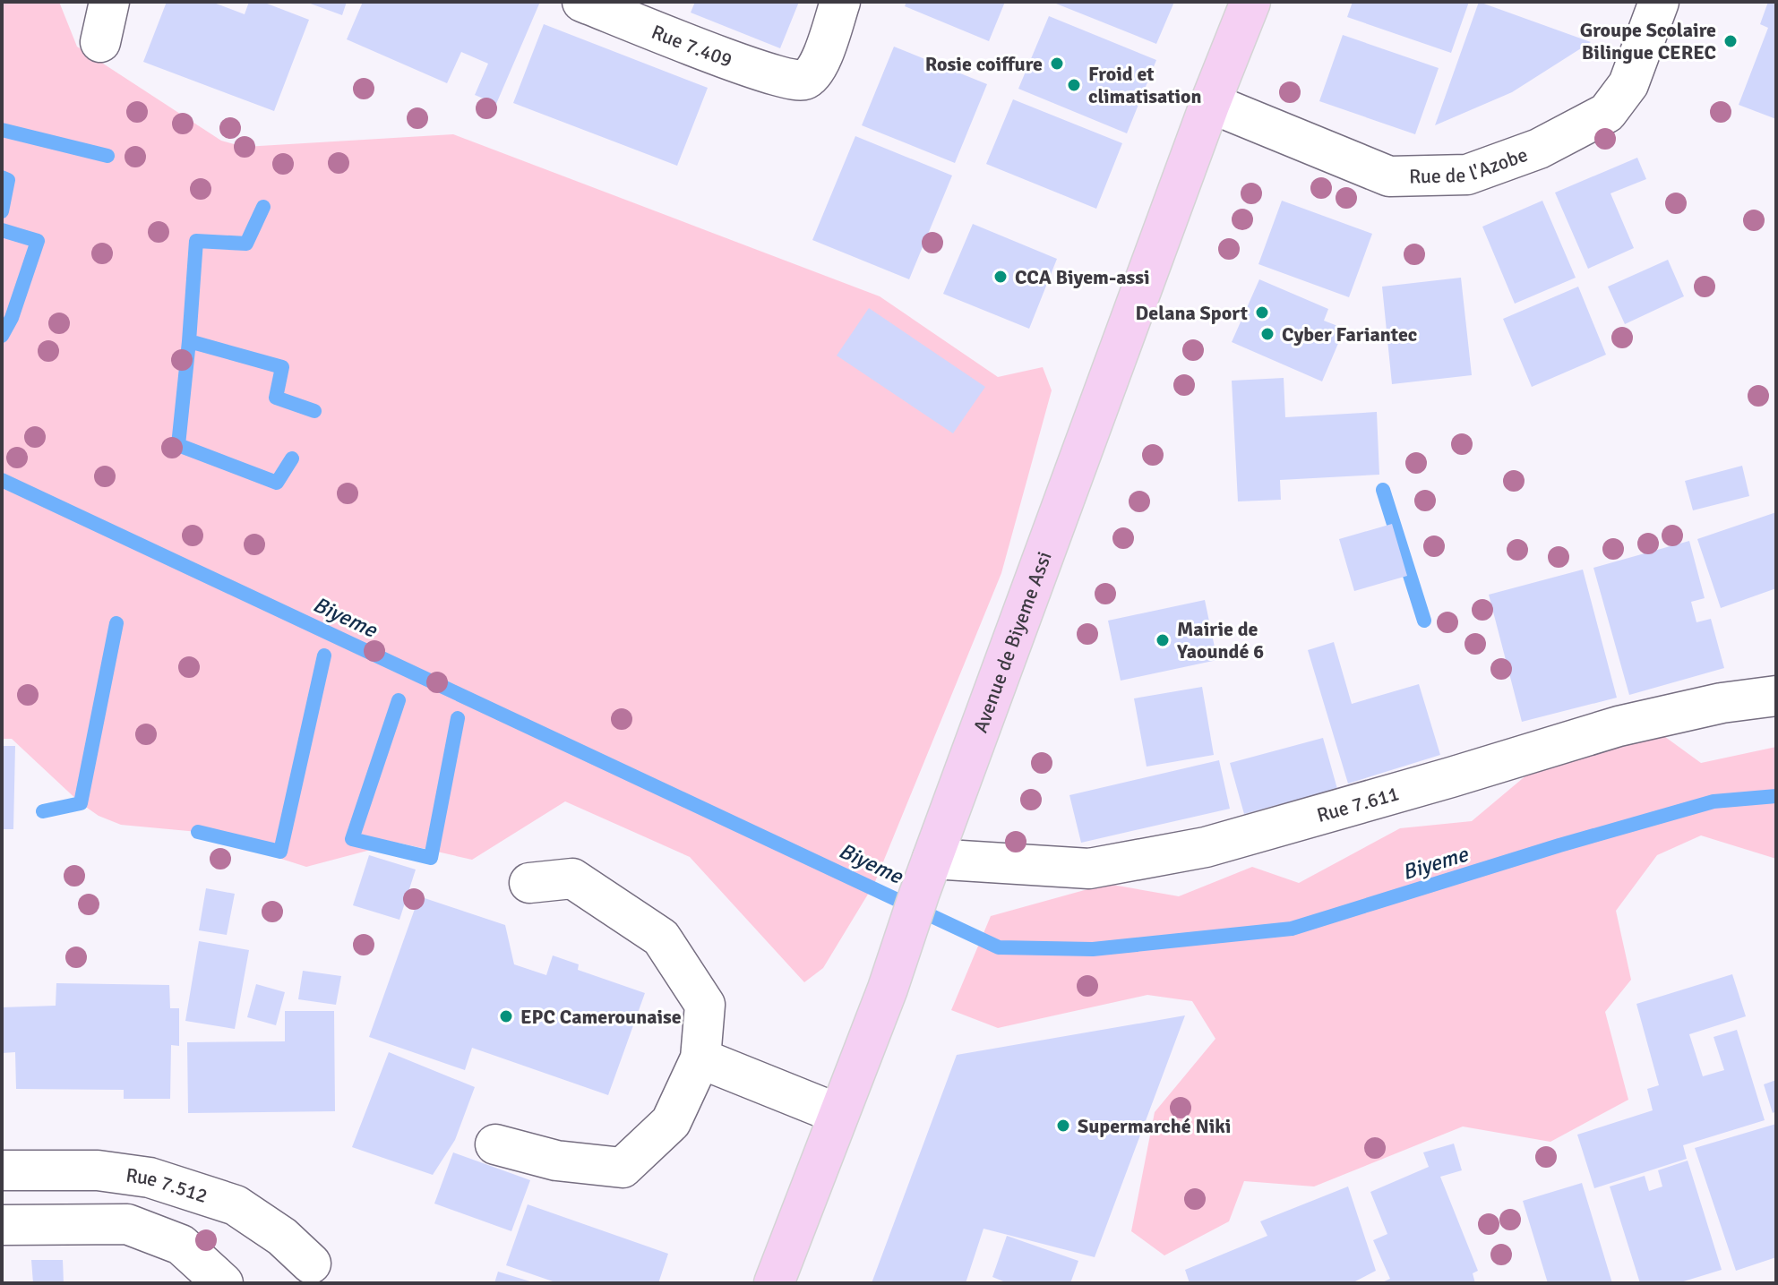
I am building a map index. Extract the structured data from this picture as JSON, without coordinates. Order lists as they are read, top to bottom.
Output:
{
  "streets": {
    "main road": ["Avenue de Biyeme Assi"],
    "street": [
      "Rue 7.409",
      "Rue de l'Azobe",
      "Rue 7.611",
      "Rue 7.512"
    ]
  },
  "crossings": [
    ["Rue de l'Azobe", "Avenue de Biyeme Assi"],
    ["Avenue de Biyeme Assi", "Rue 7.611"]
  ],
  "water": ["Biyeme"],
  "places": [
    "Groupe Scolaire Bilingue CEREC",
    "Rosie coiffure",
    "Froid et climatisation",
    "CCA Biyem-assi",
    "Delana Sport",
    "Cyber Fariantec",
    "Mairie de Yaoundé 6",
    "EPC Camerounaise",
    "Supermarché Niki"
  ]
}
